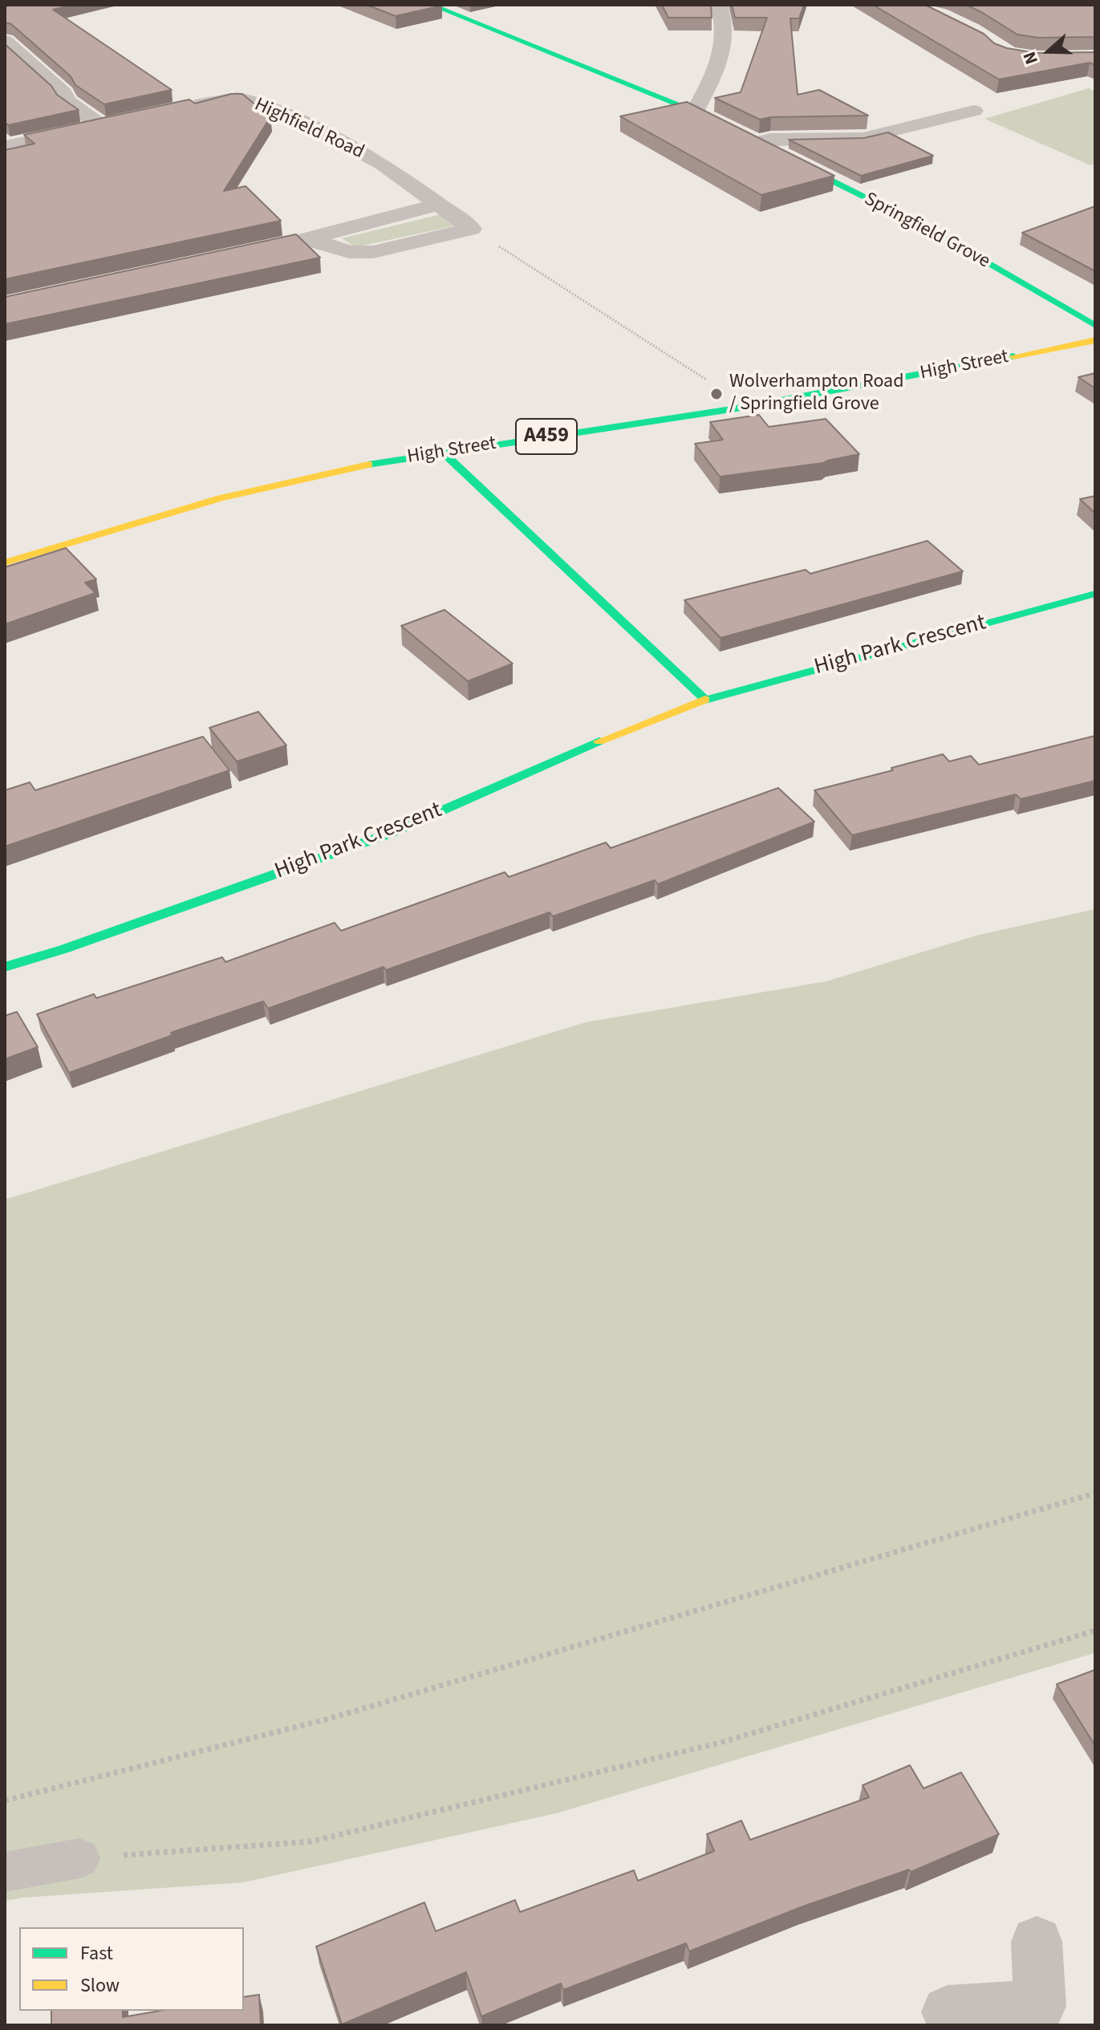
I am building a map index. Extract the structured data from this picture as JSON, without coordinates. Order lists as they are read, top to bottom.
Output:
{
  "streets": {
    "street": [
      "Highfield Road",
      "Springfield Grove",
      "High Street",
      "A459",
      "High Park Crescent"
    ]
  },
  "places": ["Wolverhampton Road / Springfield Grove"],
  "legend": ["Fast", "Slow"],
  "north": "left"
}
